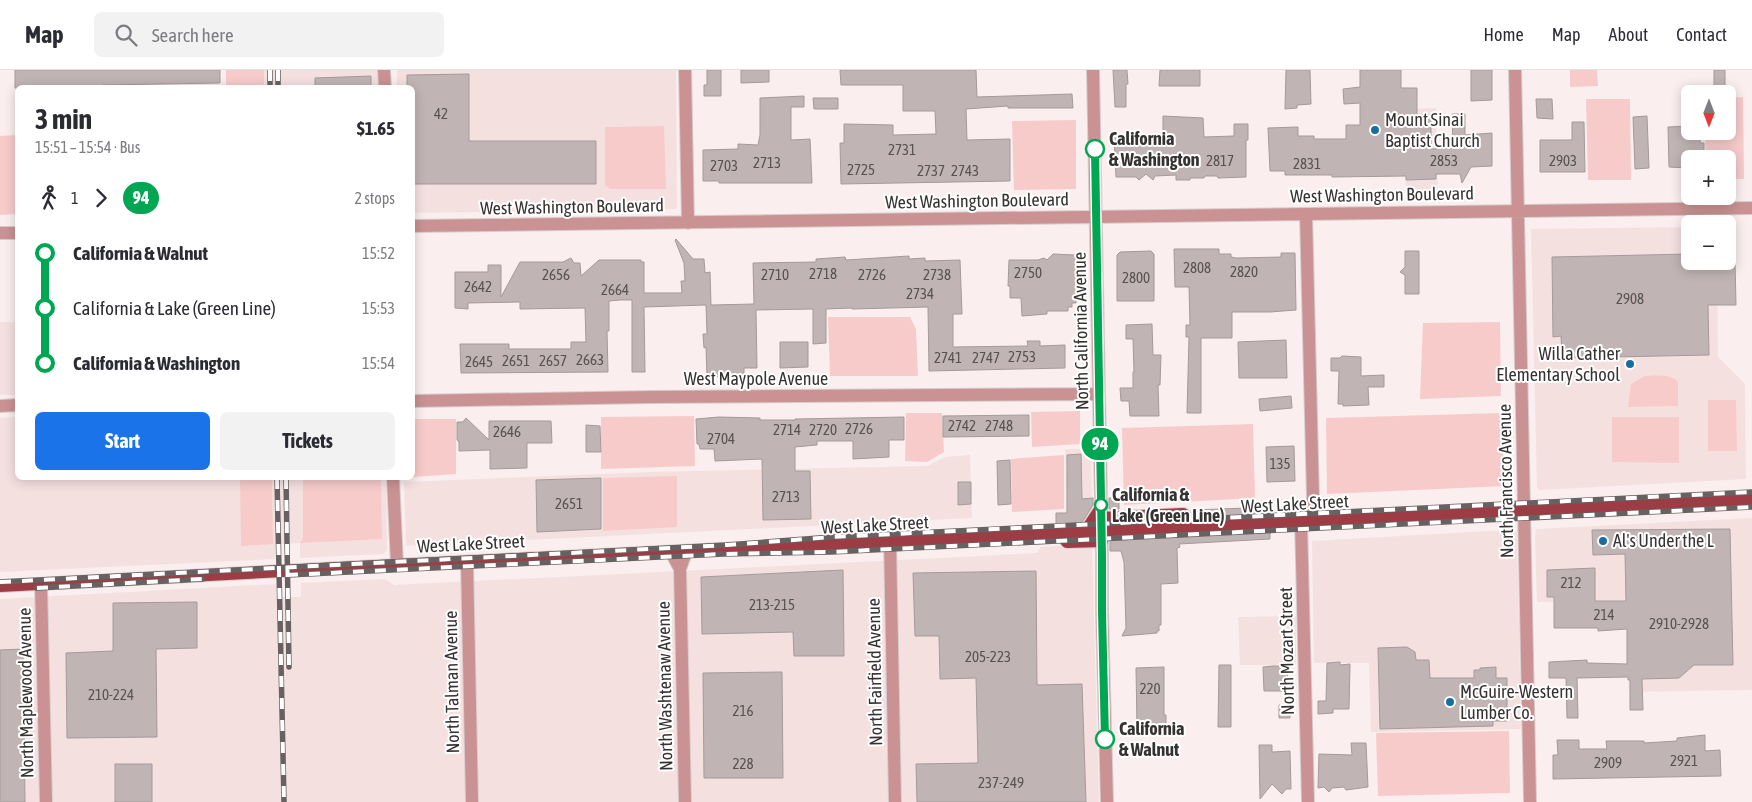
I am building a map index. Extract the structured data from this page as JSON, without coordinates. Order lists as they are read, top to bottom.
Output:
{
  "streets": {
    "main road": ["West Lake Street"],
    "street": [
      "West Washington Boulevard",
      "North California Avenue",
      "West Maypole Avenue",
      "North Francisco Avenue",
      "North Mozart Street",
      "North Fairfield Avenue",
      "North Talman Avenue",
      "North Washtenaw Avenue",
      "North Maplewood Avenue"
    ]
  },
  "crossings": [
    ["West Washington Boulevard", "North California Avenue"],
    ["West Washington Boulevard", "North Francisco Avenue"],
    ["North California Avenue", "West Maypole Avenue"],
    ["North California Avenue", "West Lake Street"],
    ["North Francisco Avenue", "West Lake Street"],
    ["West Lake Street", "North Mozart Street"],
    ["West Lake Street", "North Fairfield Avenue"],
    ["West Lake Street", "North Talman Avenue"],
    ["West Lake Street", "North Washtenaw Avenue"],
    ["West Lake Street", "North Maplewood Avenue"]
  ],
  "places": [
    "Mount Sinai Baptist Church",
    "California & Washington",
    "Willa Cather Elementary School",
    "California & Lake (Green Line)",
    "Al's Under the L",
    "McGuire-Western Lumber Co.",
    "California & Walnut"
  ],
  "lines": ["bus line 94"],
  "house_numbers": [
    "42",
    "2731",
    "2817",
    "2853",
    "2903",
    "2713",
    "2831",
    "2703",
    "2725",
    "2737",
    "2743",
    "2808",
    "2820",
    "2750",
    "2718",
    "2656",
    "2710",
    "2726",
    "2738",
    "2800",
    "2642",
    "2664",
    "2734",
    "2908",
    "2753",
    "2741",
    "2747",
    "2663",
    "2651",
    "2657",
    "2645",
    "2742",
    "2748",
    "2726",
    "2714",
    "2720",
    "2646",
    "2704",
    "135",
    "2713",
    "2651",
    "212",
    "213-215",
    "214",
    "2910-2928",
    "205-223",
    "220",
    "210-224",
    "216",
    "2921",
    "2909",
    "228",
    "237-249"
  ],
  "north": "bottom",
  "page": {
    "header": "Map",
    "search": "Search here",
    "nav": [
      "Home",
      "Map",
      "About",
      "Contact"
    ],
    "on_map": "94",
    "map_buttons": ["+", "−"],
    "heading": ["3 min", "15:51 – 15:54 · Bus", "$1.65"],
    "legs": ["1", "94", "2 stops"],
    "list": [
      {
        "name": "California & Walnut",
        "value": "15:52"
      },
      {
        "name": "California & Lake (Green Line)",
        "value": "15:53"
      },
      {
        "name": "California & Washington",
        "value": "15:54"
      }
    ],
    "buttons": ["Start", "Tickets"]
  }
}
